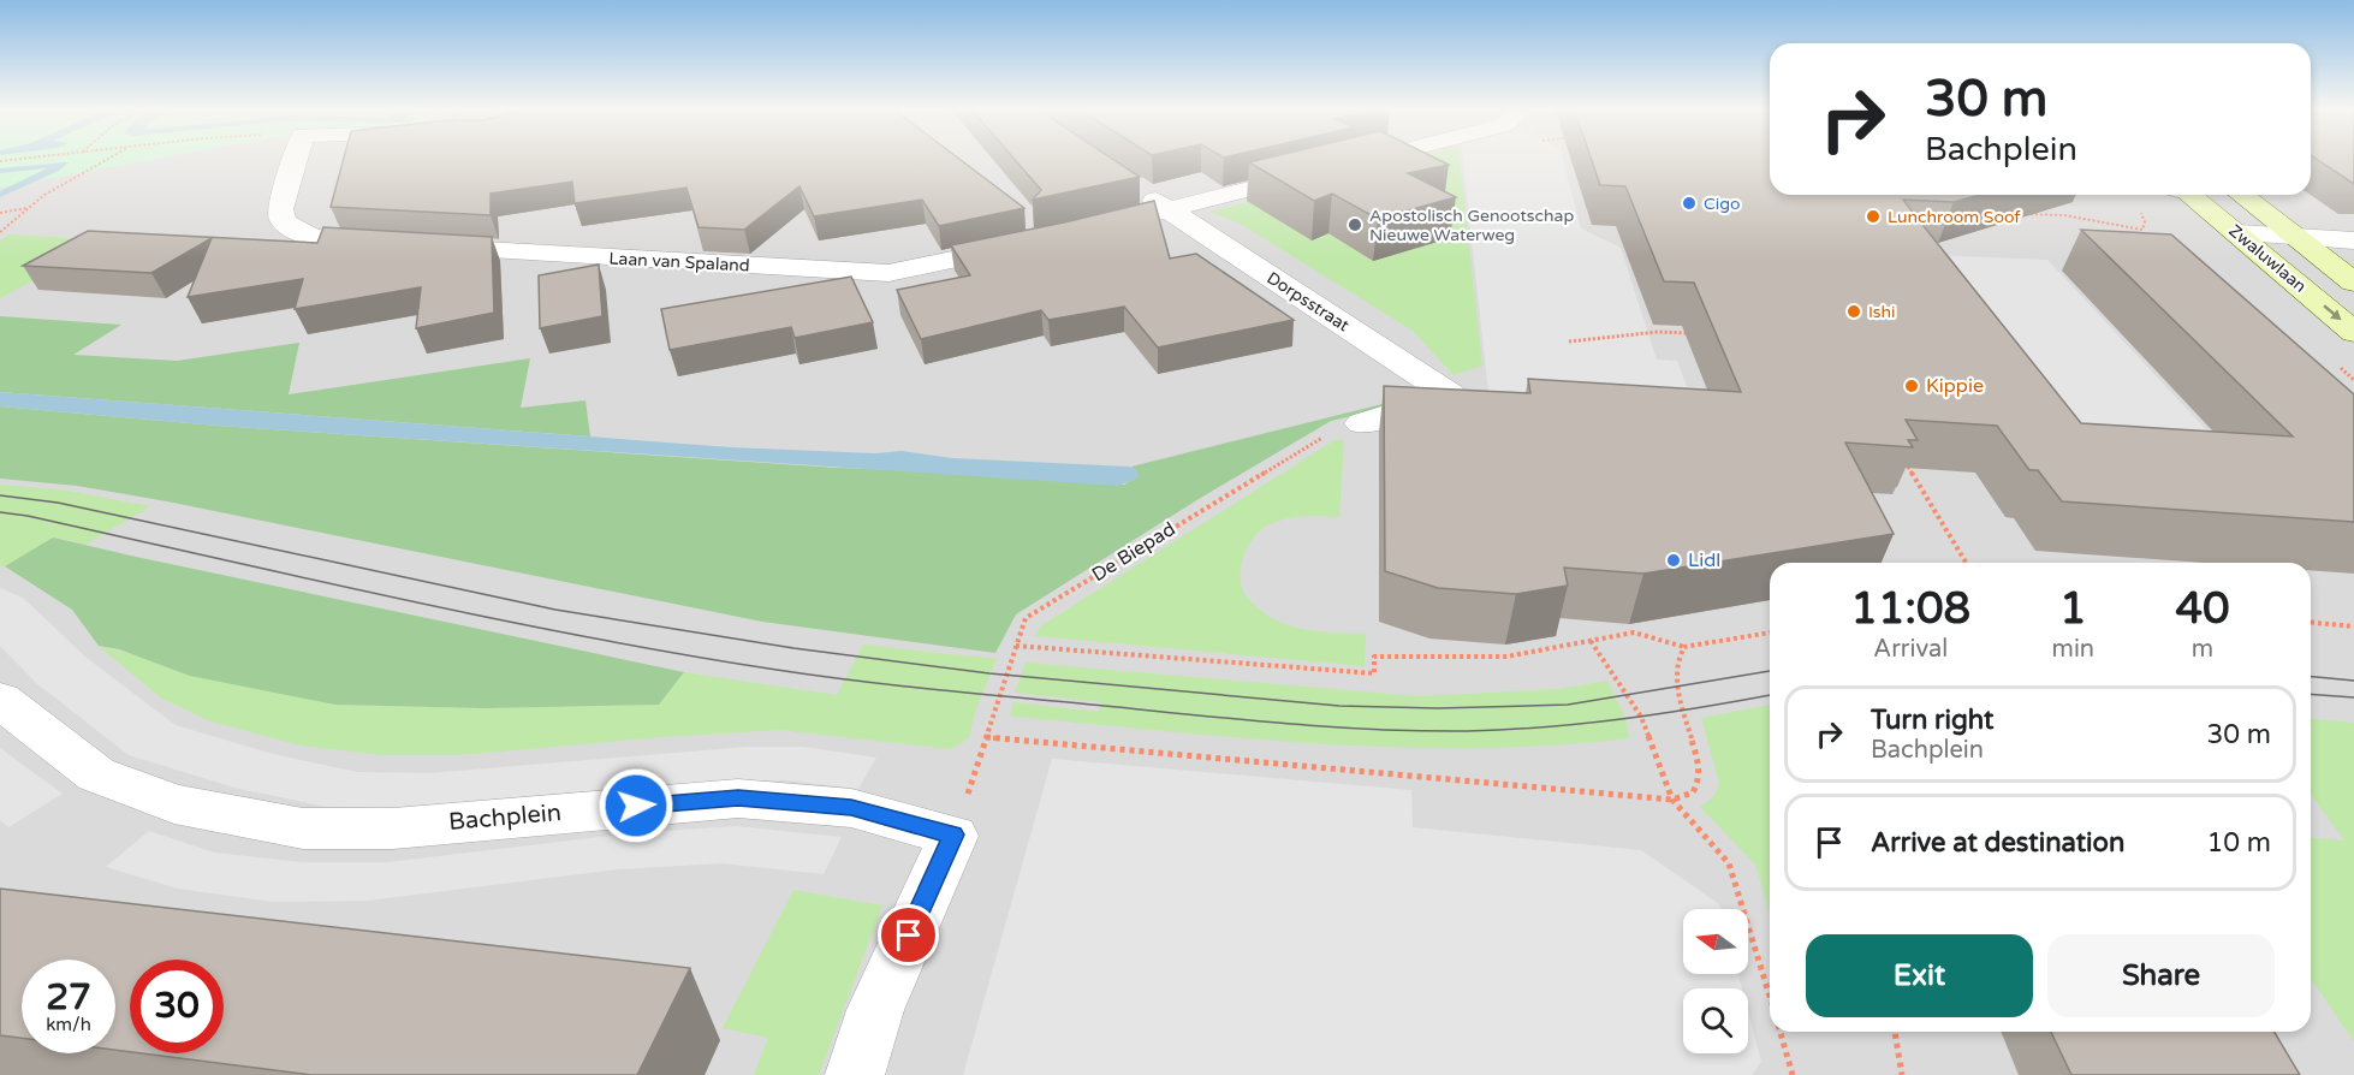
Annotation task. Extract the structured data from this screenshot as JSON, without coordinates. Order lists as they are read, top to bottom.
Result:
{
  "streets": {
    "main road": ["Zwaluwlaan"],
    "street": ["Laan van Spaland", "Dorpsstraat", "Bachplein"],
    "path": ["De Biepad"]
  },
  "crossings": [
    ["Dorpsstraat", "De Biepad"],
    ["De Biepad", "Bachplein"]
  ],
  "places": [
    "Cigo",
    "Lunchroom Soof",
    "Apostolisch Genootschap Nieuwe Waterweg",
    "Ishi",
    "Kippie",
    "Lidl"
  ],
  "north": "left",
  "page": {
    "turn": ["30 m", "Bachplein"],
    "eta": [
      "11:08",
      "Arrival",
      "1",
      "min",
      "40",
      "m"
    ],
    "list": [
      {
        "name": "Turn right",
        "note": "Bachplein",
        "value": "30 m"
      },
      {
        "name": "Arrive at destination",
        "value": "10 m"
      }
    ],
    "buttons": ["Exit", "Share"],
    "speed": "27 km/h",
    "limit": "30"
  }
}
